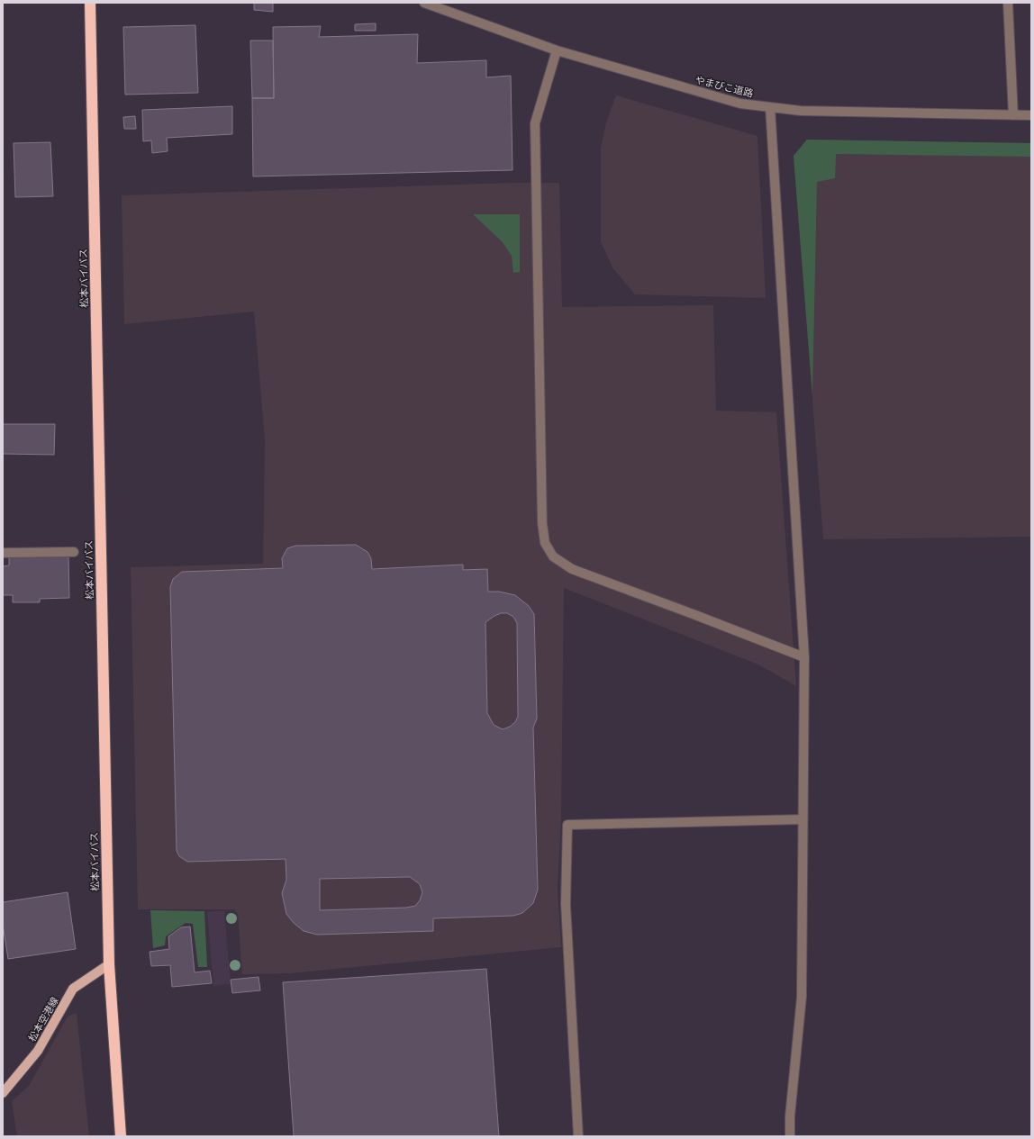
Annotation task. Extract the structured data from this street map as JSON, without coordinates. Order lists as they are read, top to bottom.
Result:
{
  "streets": {
    "highway": ["松本バイパス"],
    "main road": ["松本空港線"],
    "street": ["やまびこ道路"]
  },
  "crossings": [
    ["松本バイパス", "松本空港線"]
  ]
}
